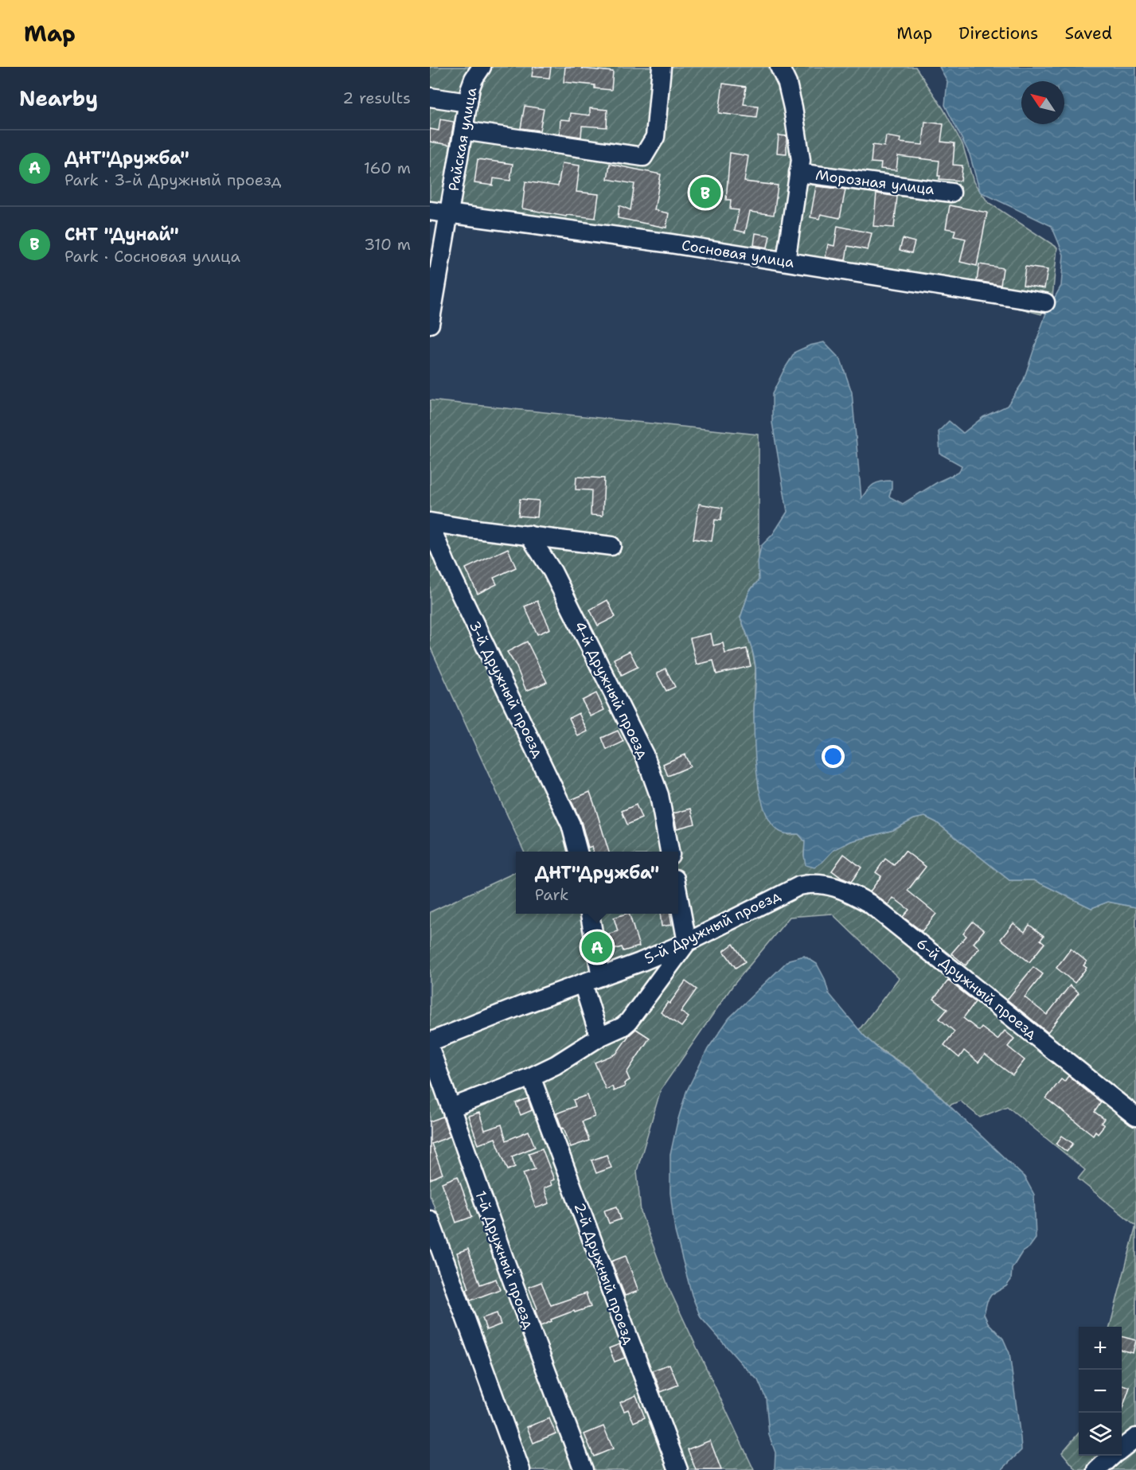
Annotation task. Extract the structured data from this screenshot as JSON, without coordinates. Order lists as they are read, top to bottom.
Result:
{
  "streets": {
    "street": [
      "Райская улица",
      "Морозная улица",
      "Сосновая улица",
      "3-й Дружный проезд",
      "4-й Дружный проезд",
      "5-й Дружный проезд",
      "6-й Дружный проезд",
      "1-й Дружный проезд",
      "2-й Дружный проезд"
    ]
  },
  "crossings": [
    ["Райская улица", "Сосновая улица"],
    ["5-й Дружный проезд", "6-й Дружный проезд"]
  ],
  "north": "top left",
  "page": {
    "header": "Map",
    "nav": ["Map", "Directions", "Saved"],
    "heading": ["Nearby", "2 results"],
    "list": [
      {
        "mark": "A",
        "name": "ДНТ\"Дружба\"",
        "note": "Park · 3-й Дружный проезд",
        "value": "160 m"
      },
      {
        "mark": "B",
        "name": "СНТ \"Дунай\"",
        "note": "Park · Сосновая улица",
        "value": "310 m"
      }
    ],
    "pins": ["B", "A"],
    "popup": ["ДНТ\"Дружба\"", "Park"],
    "map_buttons": ["+", "−"]
  }
}
